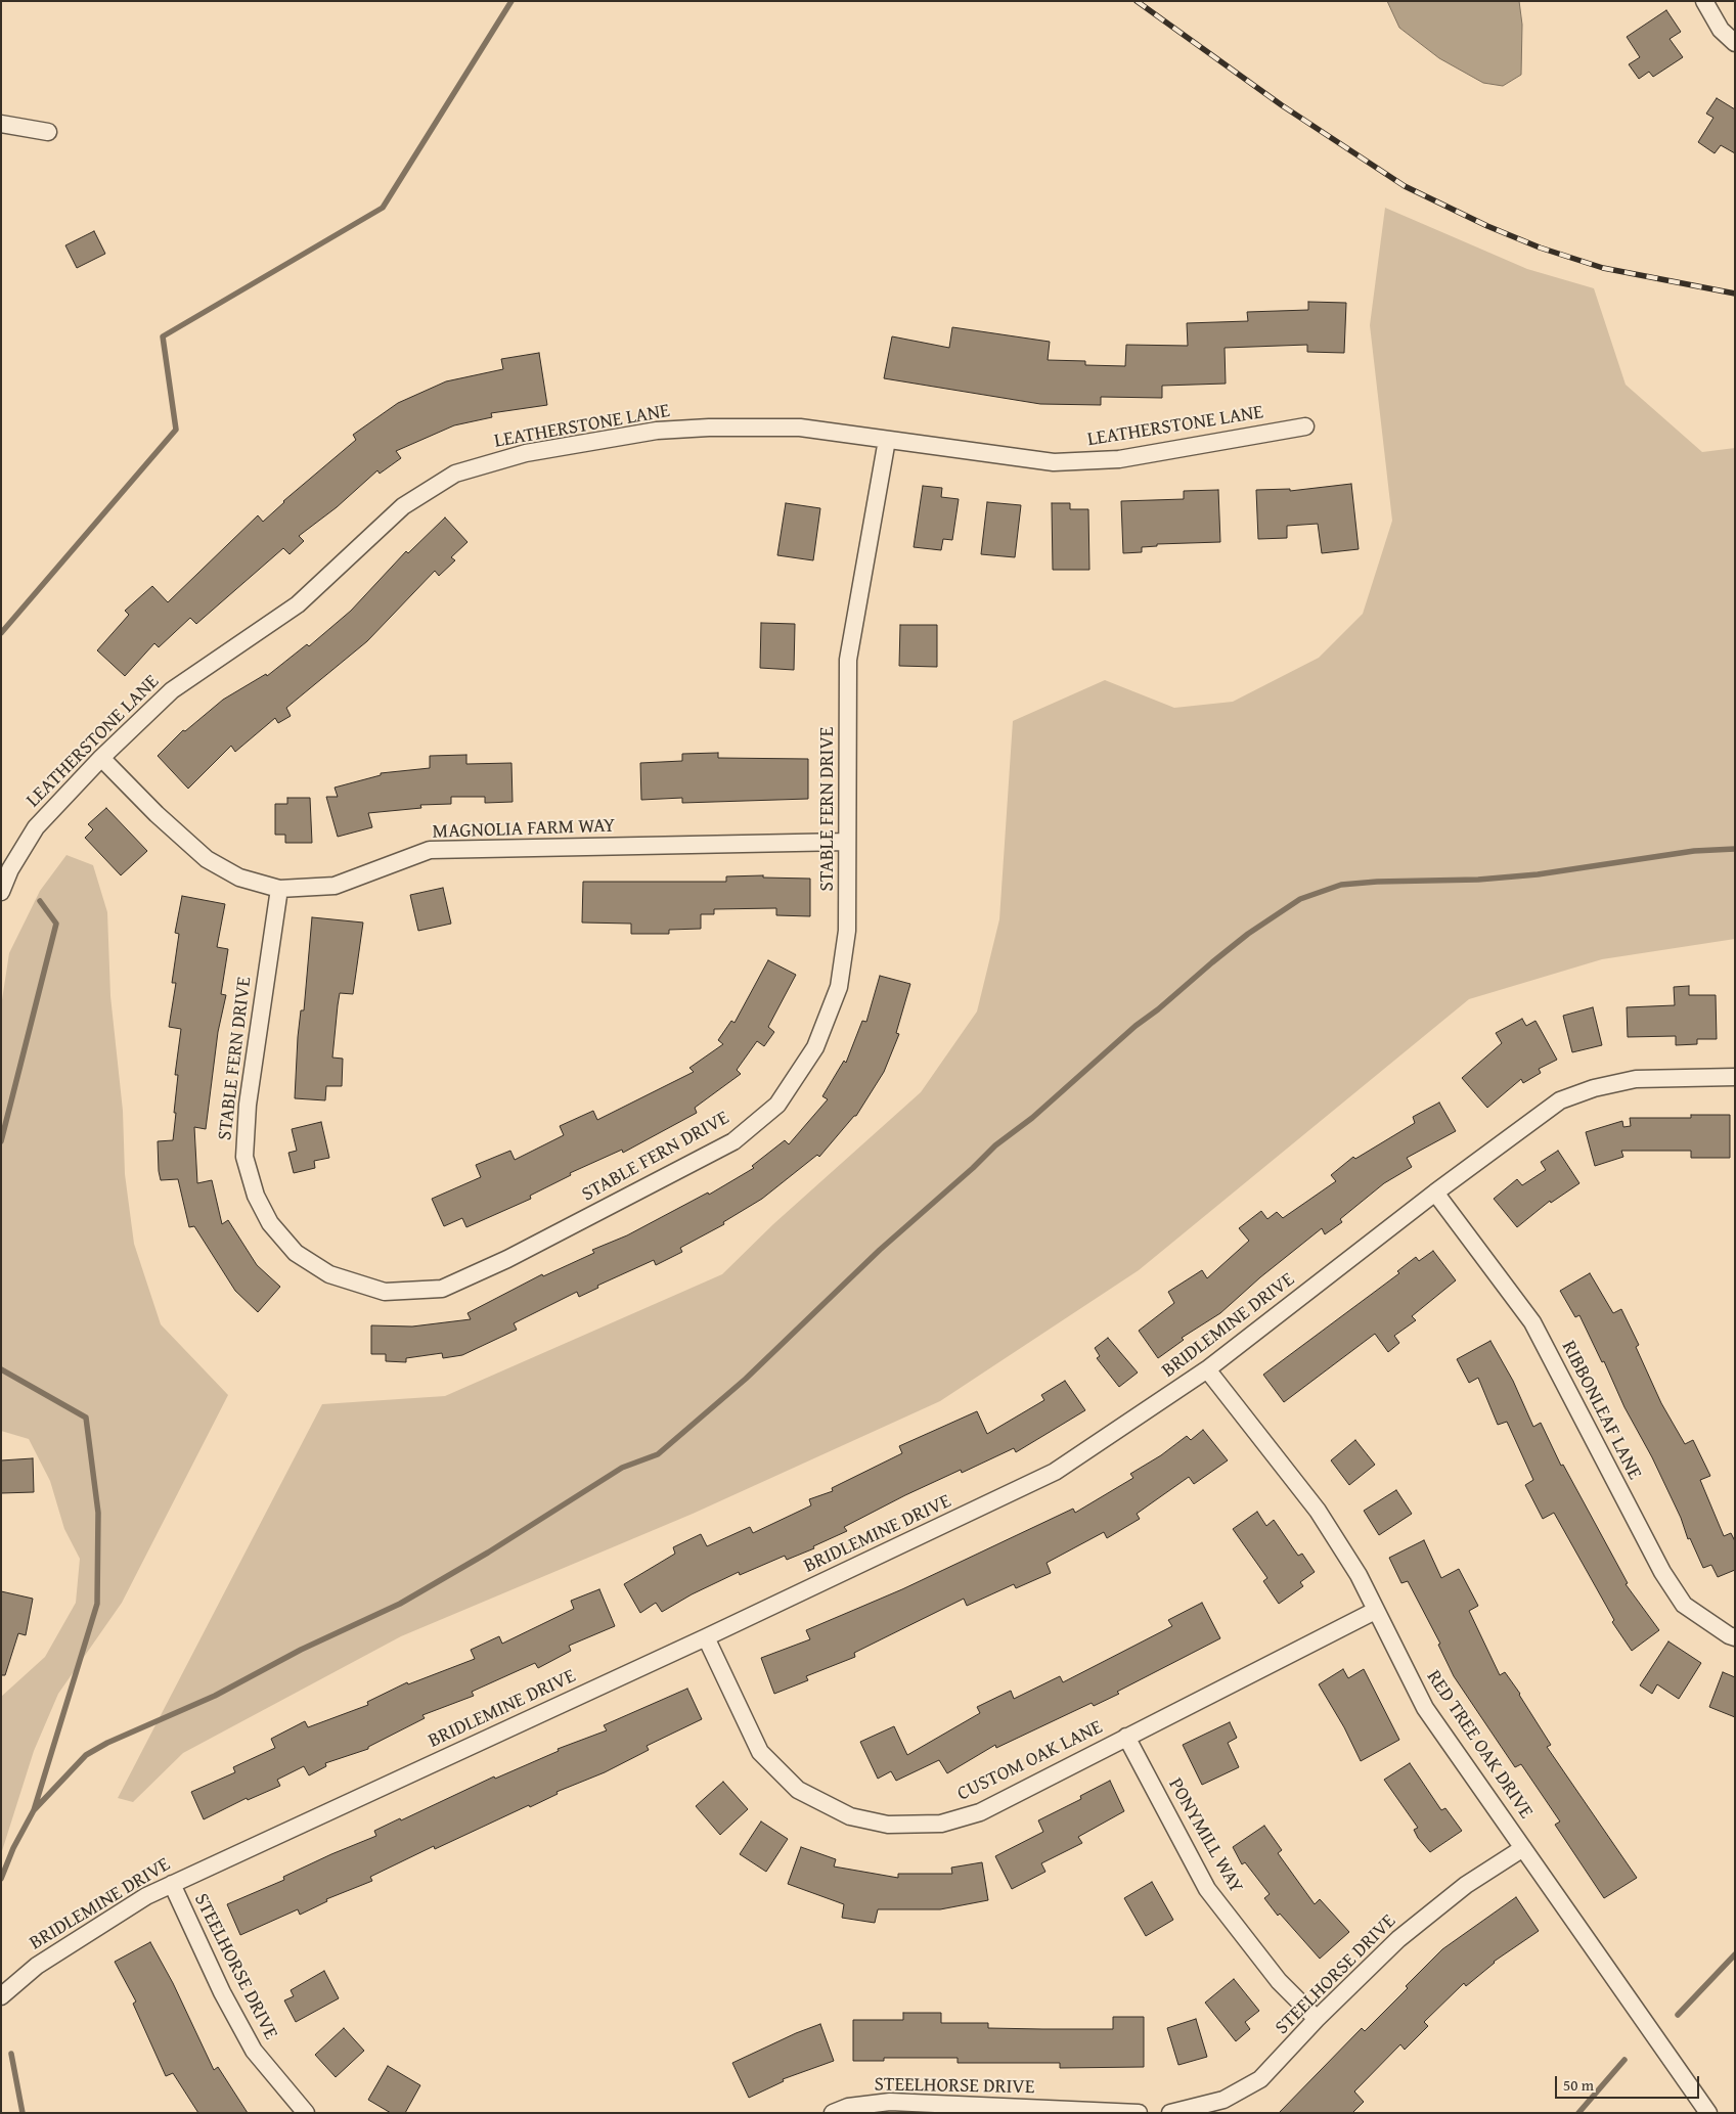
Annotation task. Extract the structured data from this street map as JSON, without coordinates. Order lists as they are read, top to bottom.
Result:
{
  "streets": {
    "street": [
      "LEATHERSTONE LANE",
      "STABLE FERN DRIVE",
      "MAGNOLIA FARM WAY",
      "BRIDLEMINE DRIVE",
      "RIBBONLEAF LANE",
      "RED TREE OAK DRIVE",
      "CUSTOM OAK LANE",
      "PONYMILL WAY",
      "STEELHORSE DRIVE"
    ]
  },
  "crossings": [
    ["LEATHERSTONE LANE", "STABLE FERN DRIVE"],
    ["LEATHERSTONE LANE", "MAGNOLIA FARM WAY"],
    ["STABLE FERN DRIVE", "MAGNOLIA FARM WAY"],
    ["BRIDLEMINE DRIVE", "RIBBONLEAF LANE"],
    ["BRIDLEMINE DRIVE", "RED TREE OAK DRIVE"],
    ["BRIDLEMINE DRIVE", "CUSTOM OAK LANE"],
    ["BRIDLEMINE DRIVE", "STEELHORSE DRIVE"],
    ["RED TREE OAK DRIVE", "CUSTOM OAK LANE"],
    ["RED TREE OAK DRIVE", "STEELHORSE DRIVE"],
    ["CUSTOM OAK LANE", "PONYMILL WAY"],
    ["PONYMILL WAY", "STEELHORSE DRIVE"]
  ],
  "scale_bar": "50 m"
}
